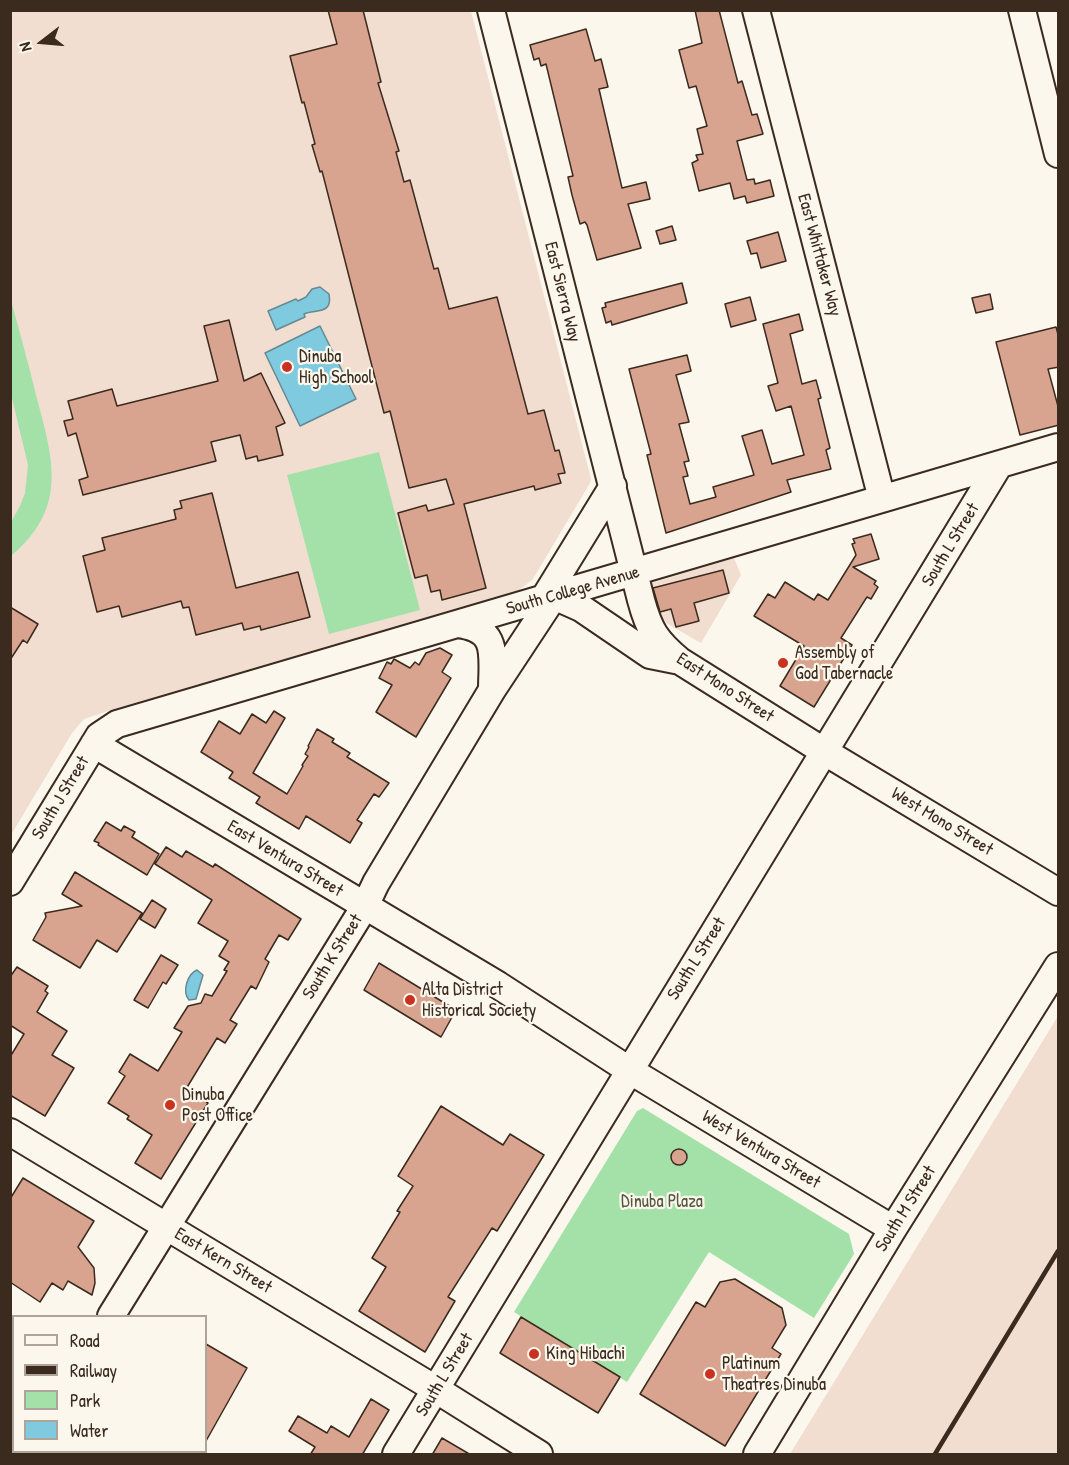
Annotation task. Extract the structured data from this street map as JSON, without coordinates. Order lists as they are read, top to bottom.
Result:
{
  "streets": {
    "street": [
      "East Whittaker Way",
      "East Sierra Way",
      "South L Street",
      "South College Avenue",
      "East Mono Street",
      "South J Street",
      "West Mono Street",
      "East Ventura Street",
      "South K Street",
      "West Ventura Street",
      "South M Street",
      "East Kern Street"
    ]
  },
  "crossings": [
    ["East Whittaker Way", "South College Avenue"],
    ["East Sierra Way", "South College Avenue"],
    ["East Sierra Way", "East Mono Street"],
    ["East Sierra Way", "South K Street"],
    ["South L Street", "South College Avenue"],
    ["South L Street", "East Mono Street"],
    ["South L Street", "West Mono Street"],
    ["South L Street", "East Ventura Street"],
    ["South L Street", "West Ventura Street"],
    ["South L Street", "East Kern Street"],
    ["South College Avenue", "East Mono Street"],
    ["South College Avenue", "South J Street"],
    ["South College Avenue", "East Ventura Street"],
    ["South College Avenue", "South K Street"],
    ["East Mono Street", "West Mono Street"],
    ["South J Street", "East Ventura Street"],
    ["East Ventura Street", "South K Street"],
    ["East Ventura Street", "West Ventura Street"],
    ["South K Street", "East Kern Street"],
    ["West Ventura Street", "South M Street"]
  ],
  "parks": ["Dinuba Plaza"],
  "places": [
    "Dinuba High School",
    "Assembly of God Tabernacle",
    "Alta District Historical Society",
    "Dinuba Post Office",
    "King Hibachi",
    "Platinum Theatres Dinuba"
  ],
  "legend": [
    "Road",
    "Railway",
    "Park",
    "Water"
  ],
  "north": "left"
}
